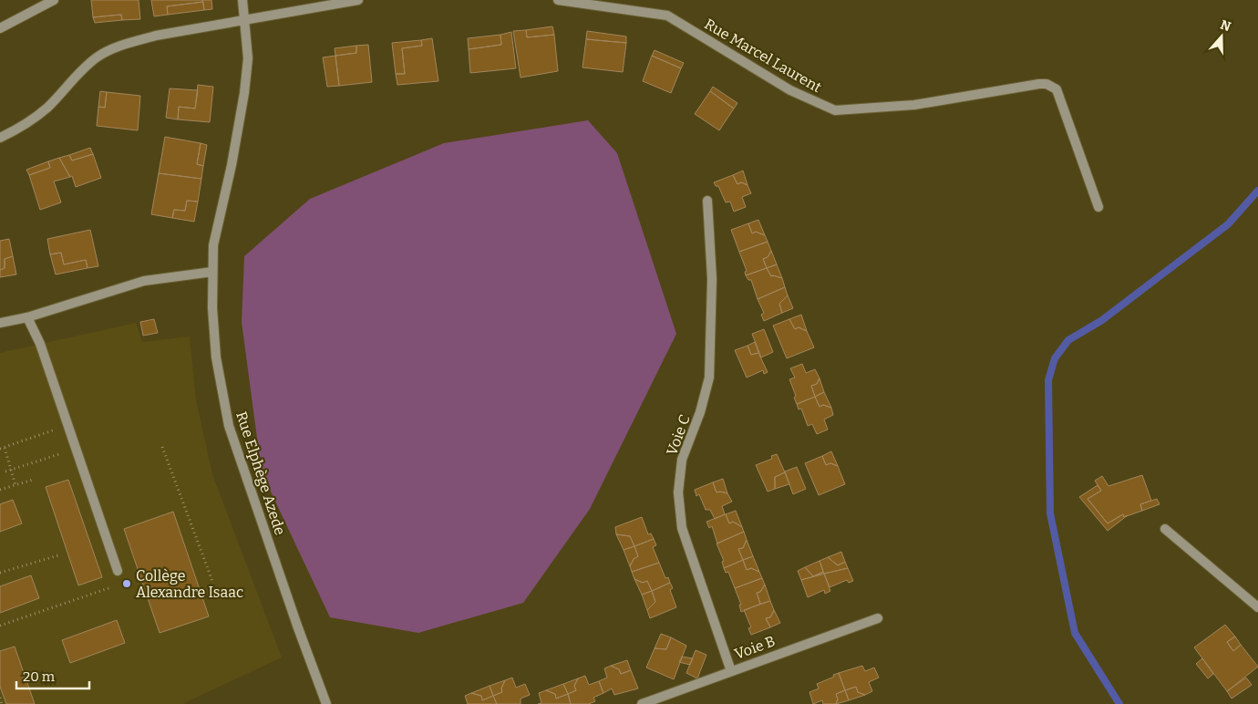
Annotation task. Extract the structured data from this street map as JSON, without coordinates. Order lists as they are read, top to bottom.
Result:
{
  "streets": {
    "street": [
      "Rue Marcel Laurent",
      "Voie C",
      "Rue Elphège Azede",
      "Voie B"
    ]
  },
  "crossings": [
    ["Voie C", "Voie B"]
  ],
  "places": ["Collège Alexandre Isaac"],
  "scale_bar": "20 m",
  "north": "top"
}
